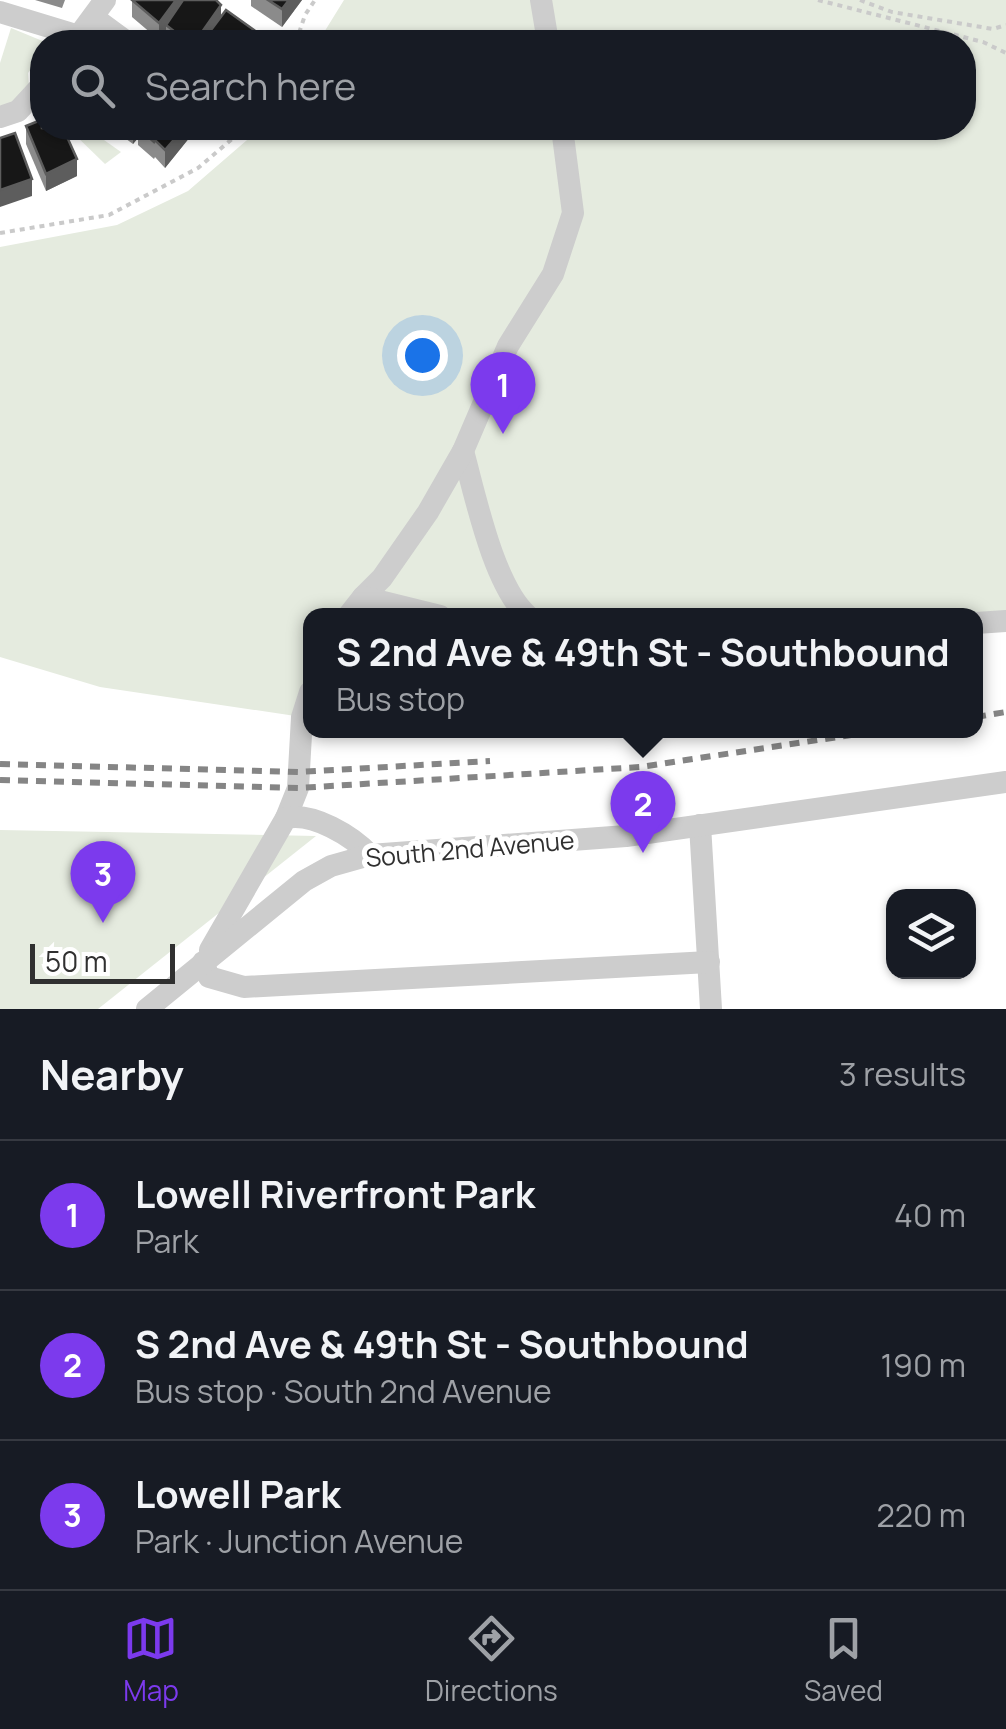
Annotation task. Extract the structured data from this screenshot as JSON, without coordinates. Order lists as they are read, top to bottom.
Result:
{
  "streets": {
    "street": ["South 2nd Avenue"]
  },
  "scale_bar": "50 m",
  "page": {
    "search": "Search here",
    "pins": ["1", "2", "3"],
    "popup": ["S 2nd Ave & 49th St - Southbound", "Bus stop"],
    "scale": "50 m",
    "heading": ["Nearby", "3 results"],
    "list": [
      {
        "mark": "1",
        "name": "Lowell Riverfront Park",
        "note": "Park",
        "value": "40 m"
      },
      {
        "mark": "2",
        "name": "S 2nd Ave & 49th St - Southbound",
        "note": "Bus stop · South 2nd Avenue",
        "value": "190 m"
      },
      {
        "mark": "3",
        "name": "Lowell Park",
        "note": "Park · Junction Avenue",
        "value": "220 m"
      }
    ],
    "nav": ["Map", "Directions", "Saved"]
  }
}
